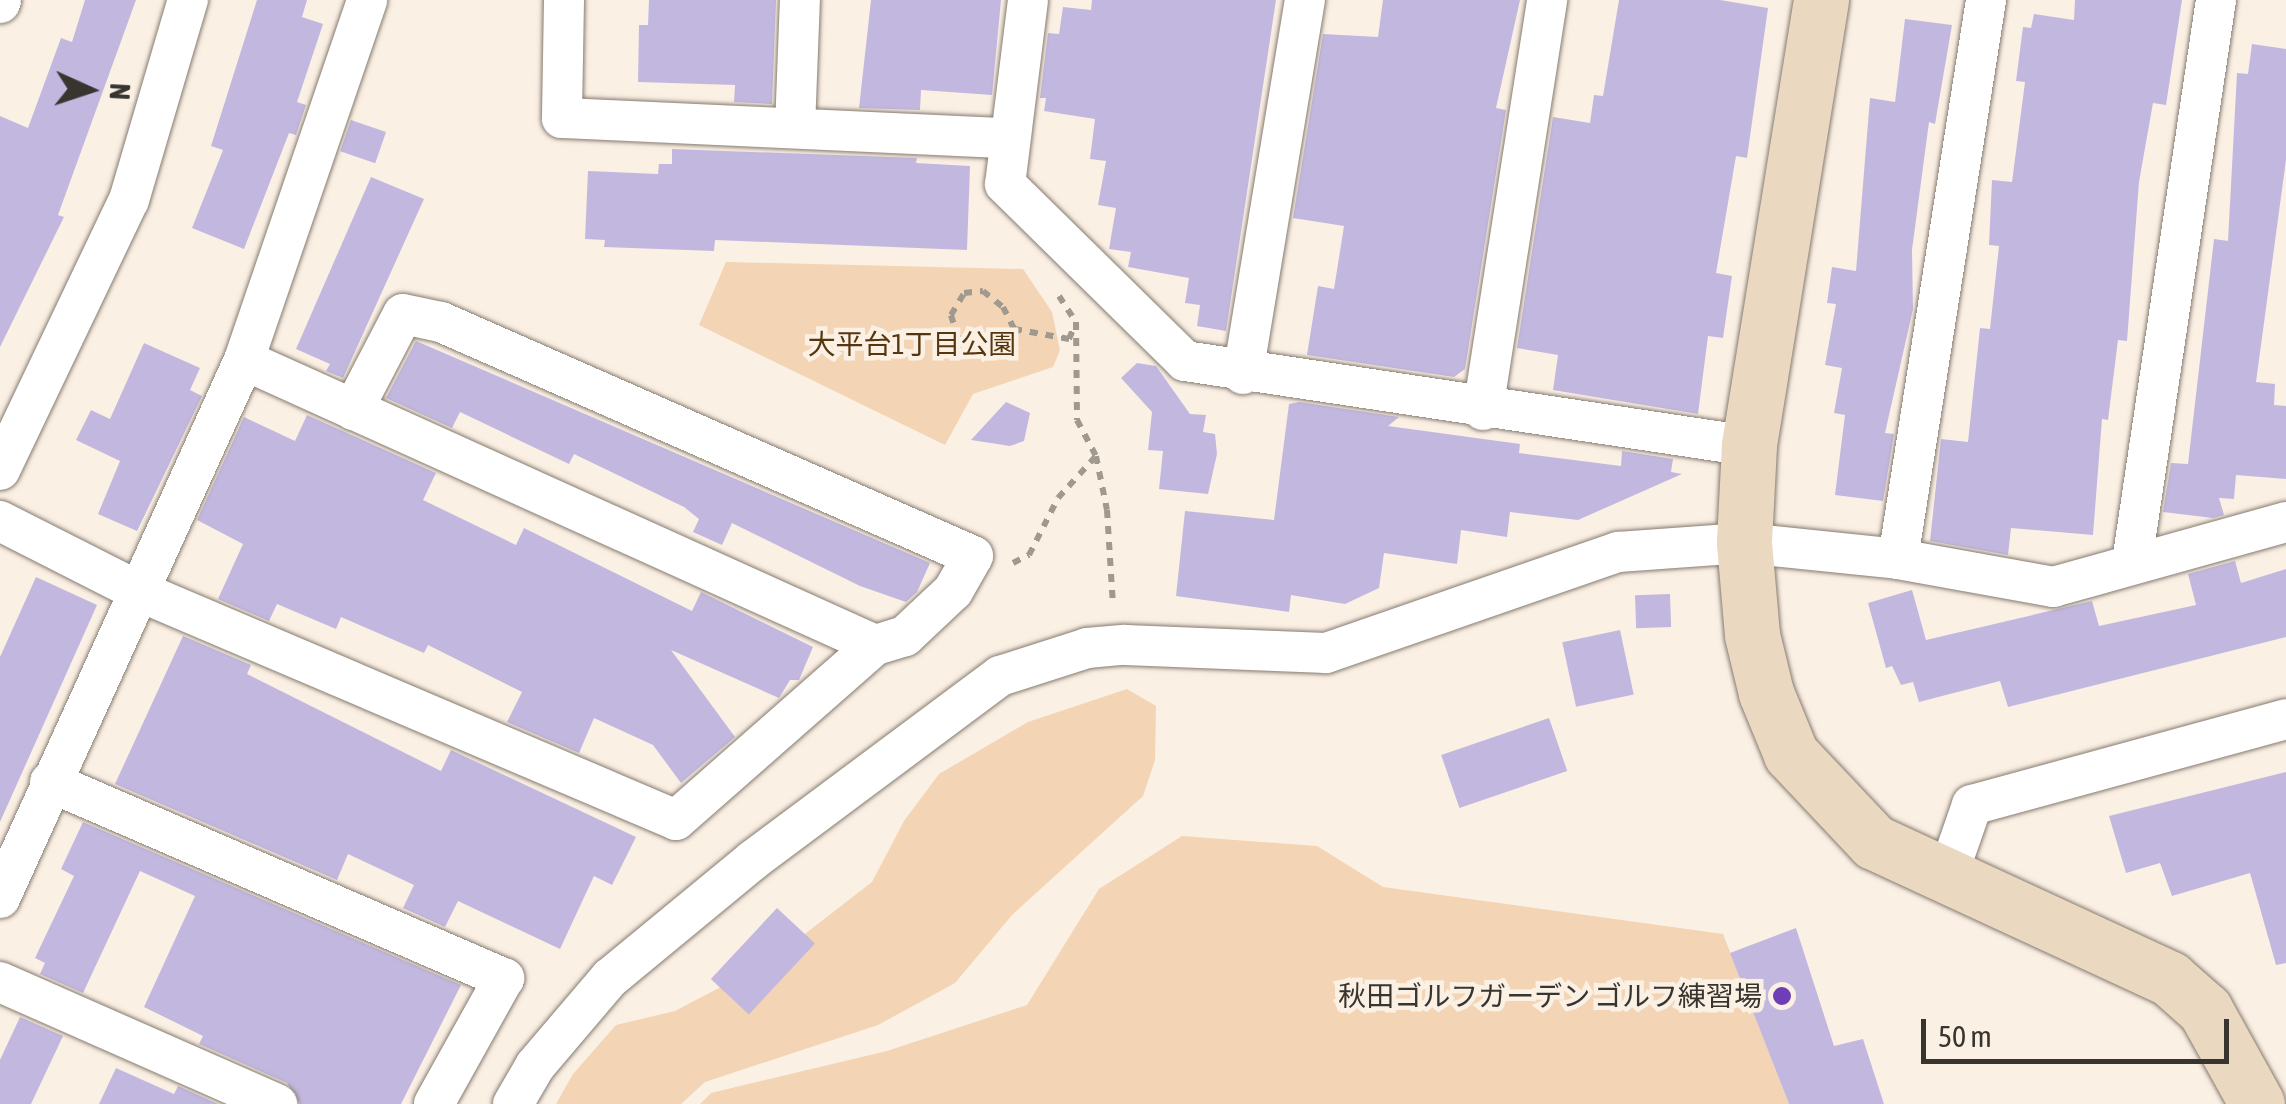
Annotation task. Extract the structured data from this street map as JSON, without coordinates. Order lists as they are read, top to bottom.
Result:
{
  "parks": ["大平台1丁目公園"],
  "places": ["秋田ゴルフガーデン ゴルフ練習場"],
  "scale_bar": "50 m",
  "north": "right"
}
